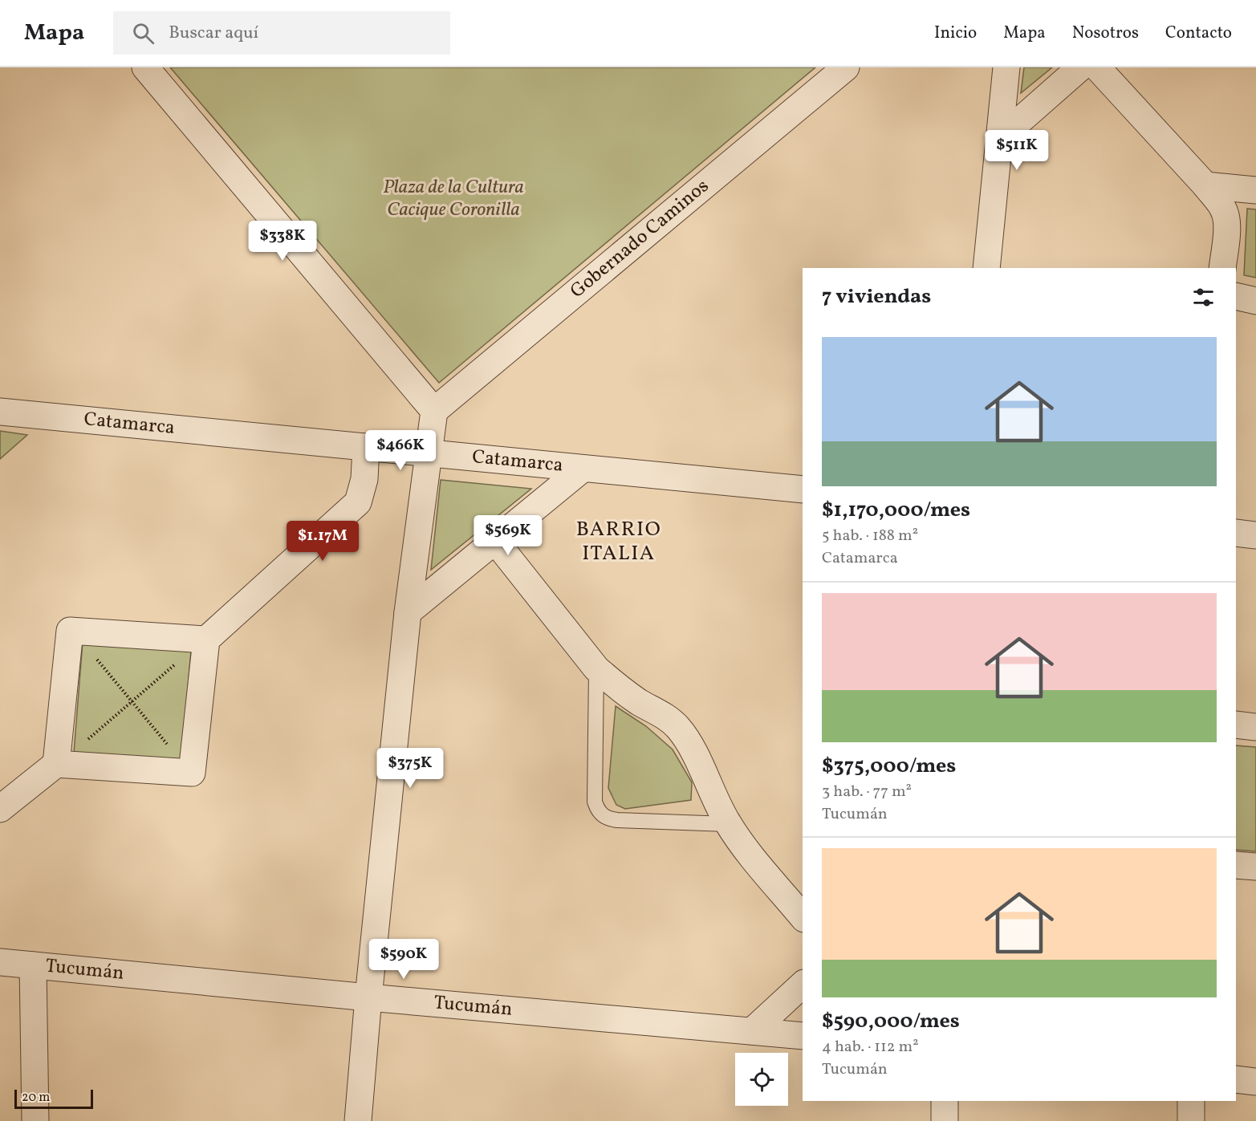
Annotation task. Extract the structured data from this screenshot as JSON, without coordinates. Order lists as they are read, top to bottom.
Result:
{
  "streets": {
    "street": ["Gobernado Caminos", "Catamarca", "Tucumán"]
  },
  "districts": ["BARRIO ITALIA"],
  "parks": ["Plaza de la Cultura Cacique Coronilla"],
  "scale_bar": "20 m",
  "page": {
    "header": "Mapa",
    "search": "Buscar aquí",
    "nav": [
      "Inicio",
      "Mapa",
      "Nosotros",
      "Contacto"
    ],
    "price": [
      "$511K",
      "$338K",
      "$466K",
      "$569K",
      "$1.17M",
      "$375K",
      "$590K"
    ],
    "heading": "7 viviendas",
    "list": [
      {
        "name": "$1,170,000/mes",
        "note": "5 hab. · 188 m² · Catamarca"
      },
      {
        "name": "$375,000/mes",
        "note": "3 hab. · 77 m² · Tucumán"
      },
      {
        "name": "$590,000/mes",
        "note": "4 hab. · 112 m² · Tucumán"
      }
    ],
    "scale": "20 m"
  }
}
